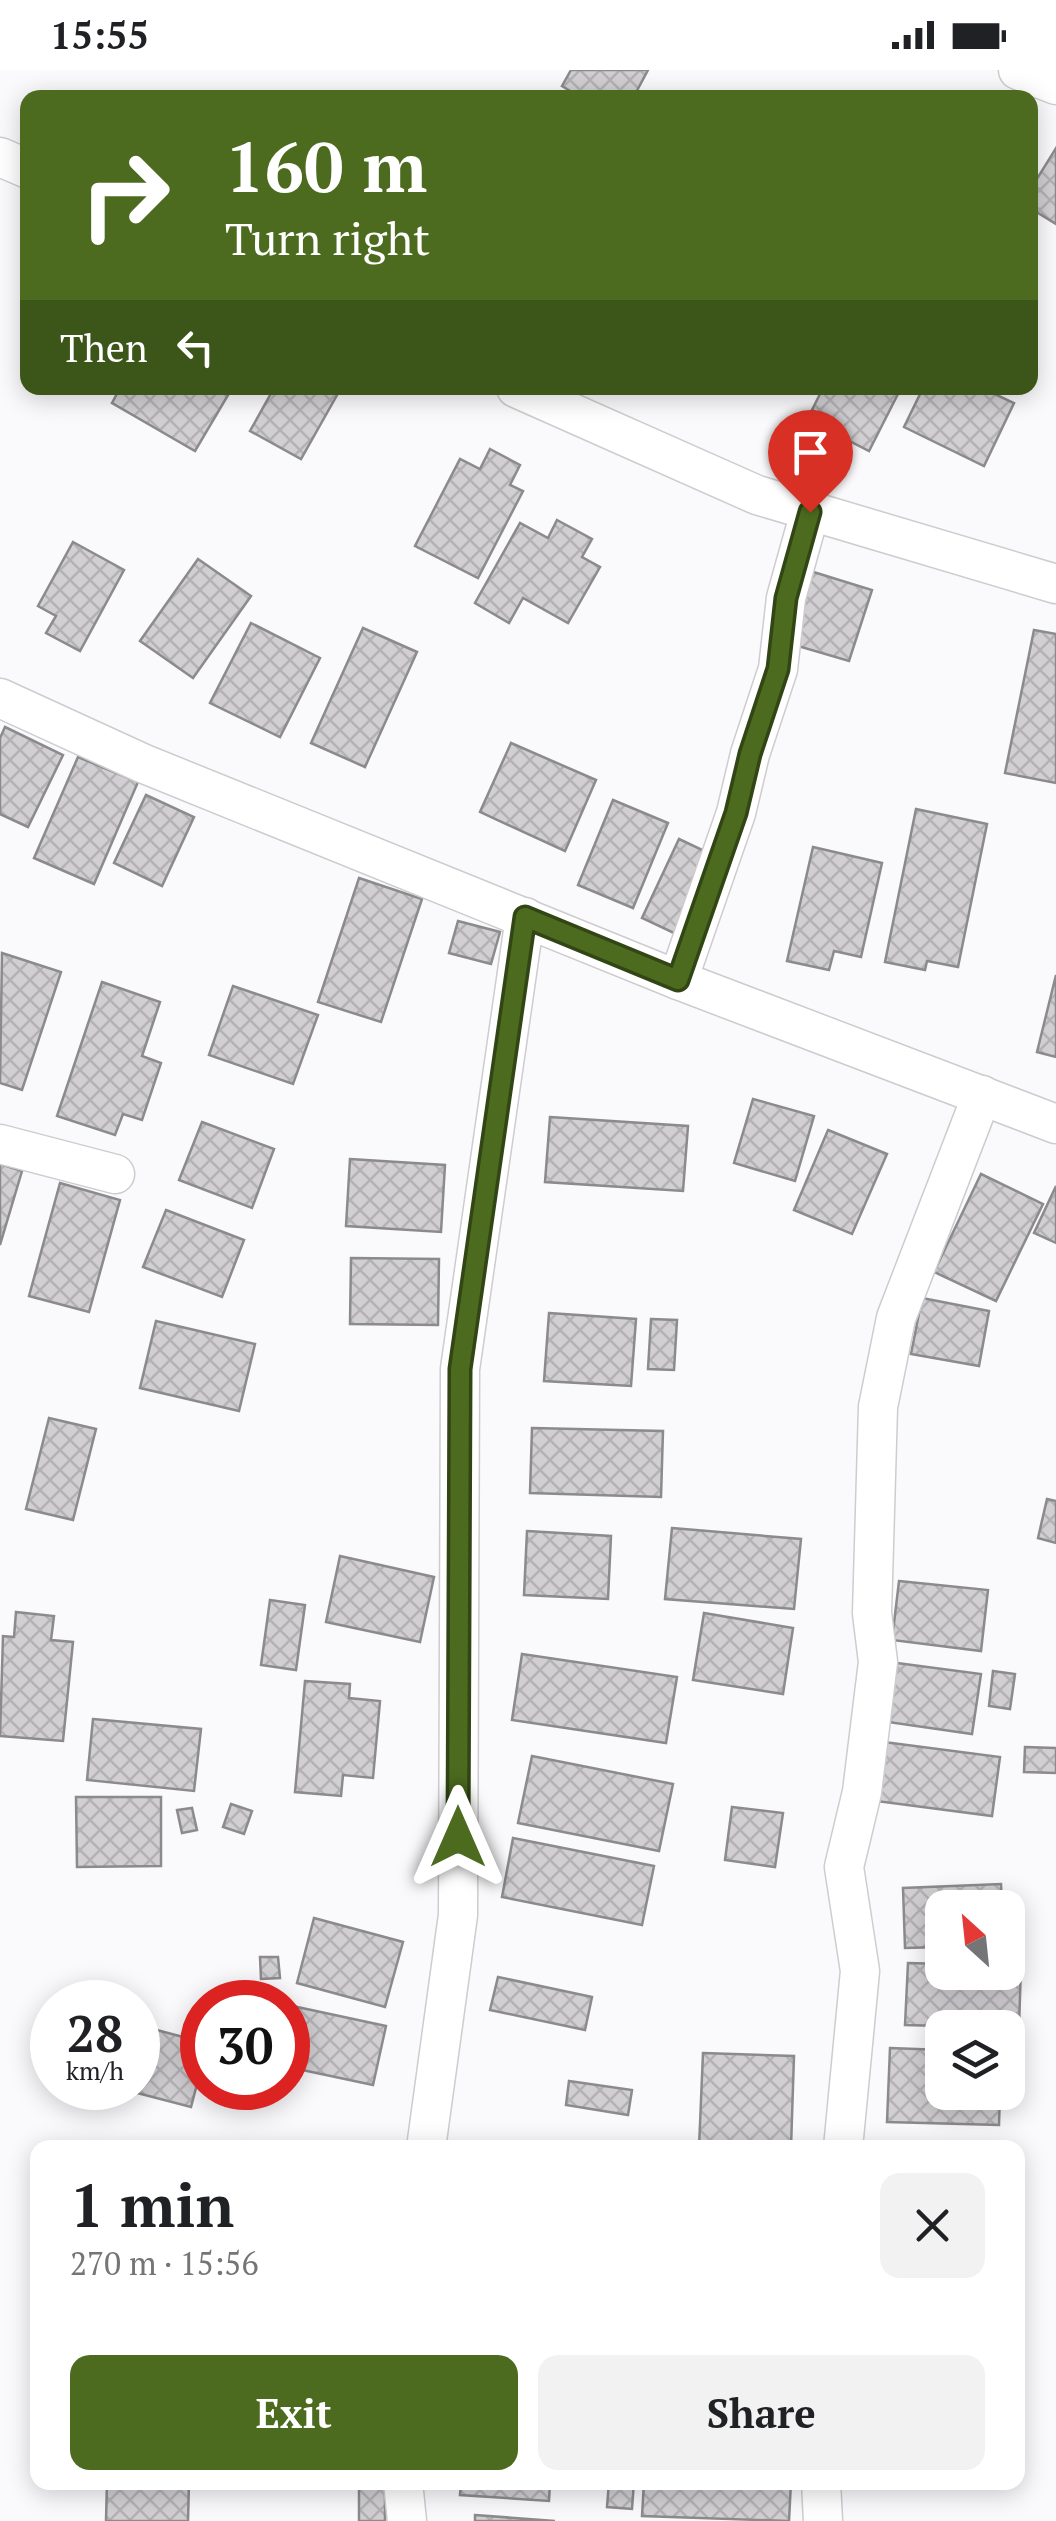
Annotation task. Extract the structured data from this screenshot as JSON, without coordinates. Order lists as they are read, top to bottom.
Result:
{
  "north": "top left",
  "page": {
    "status": "15:55",
    "turn": ["160 m", "Turn right"],
    "then": "Then",
    "speed": "28 km/h",
    "limit": "30",
    "heading": ["1 min", "270 m · 15:56"],
    "buttons": ["Exit", "Share"]
  }
}
